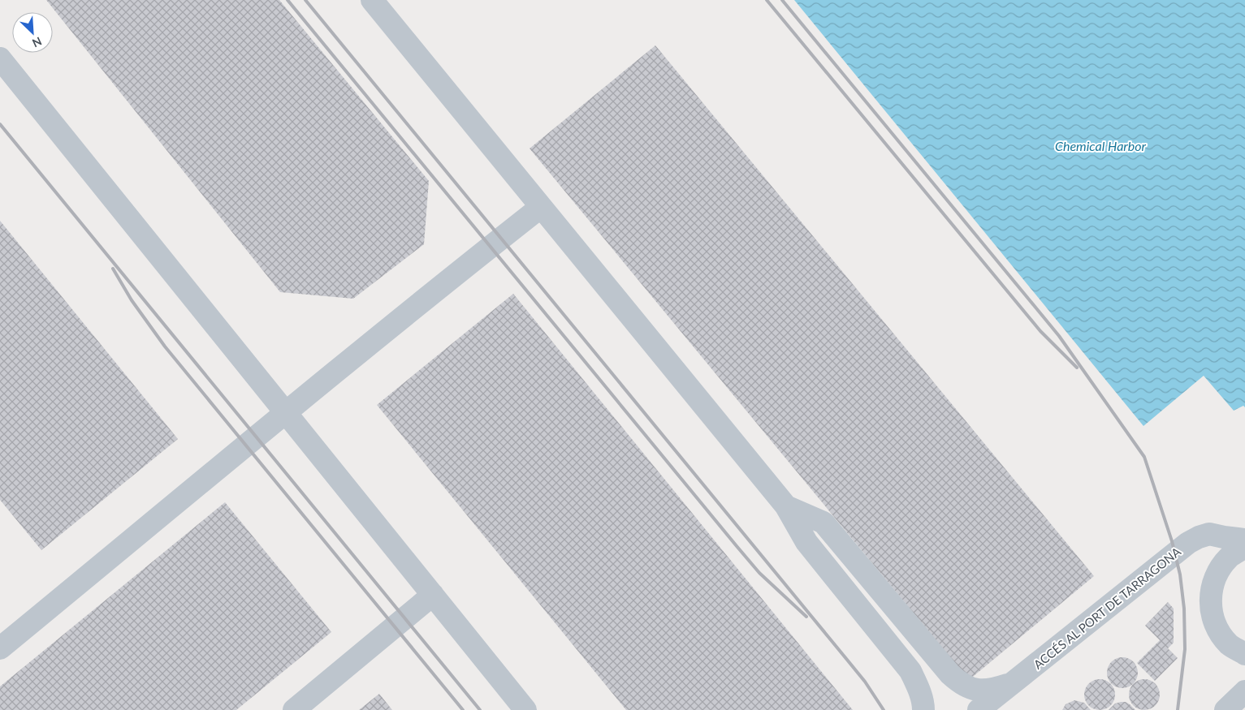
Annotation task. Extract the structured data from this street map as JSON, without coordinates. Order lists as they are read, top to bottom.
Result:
{
  "streets": {
    "street": ["ACCÉS AL PORT DE TARRAGONA"]
  },
  "water": ["Chemical Harbor"],
  "north": "bottom right"
}
